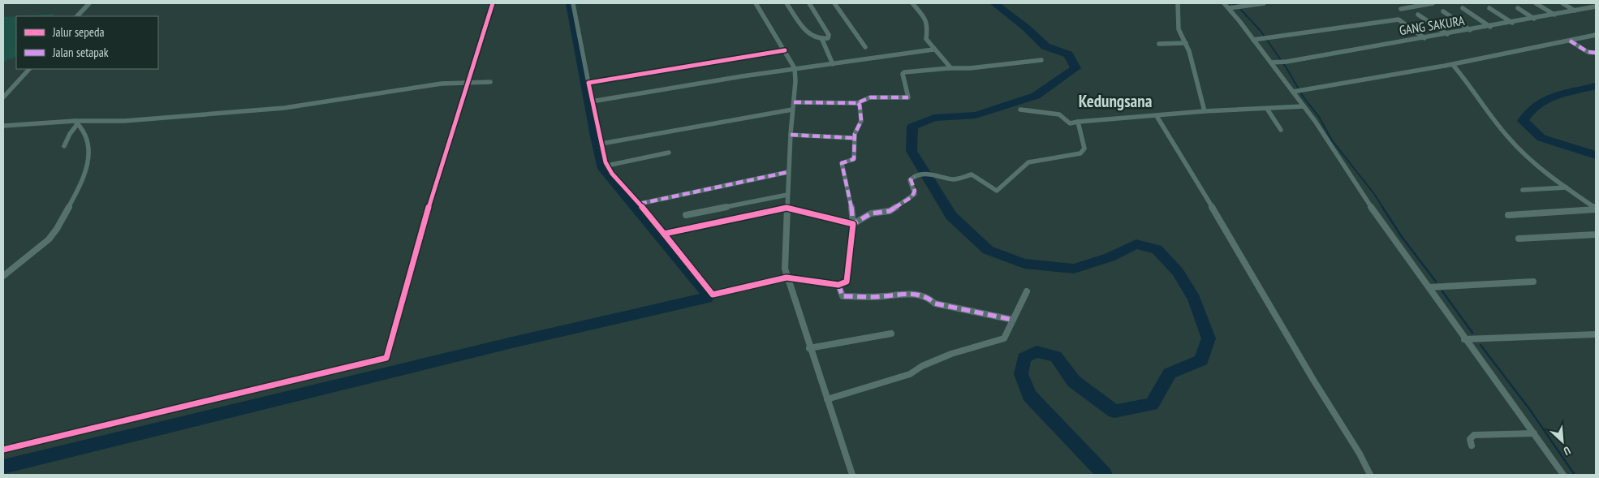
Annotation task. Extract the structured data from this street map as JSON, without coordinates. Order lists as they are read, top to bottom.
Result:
{
  "streets": {
    "street": ["GANG SAKURA"]
  },
  "districts": ["Kedungsana"],
  "legend": ["Jalur sepeda", "Jalan setapak"],
  "north": "bottom right"
}
